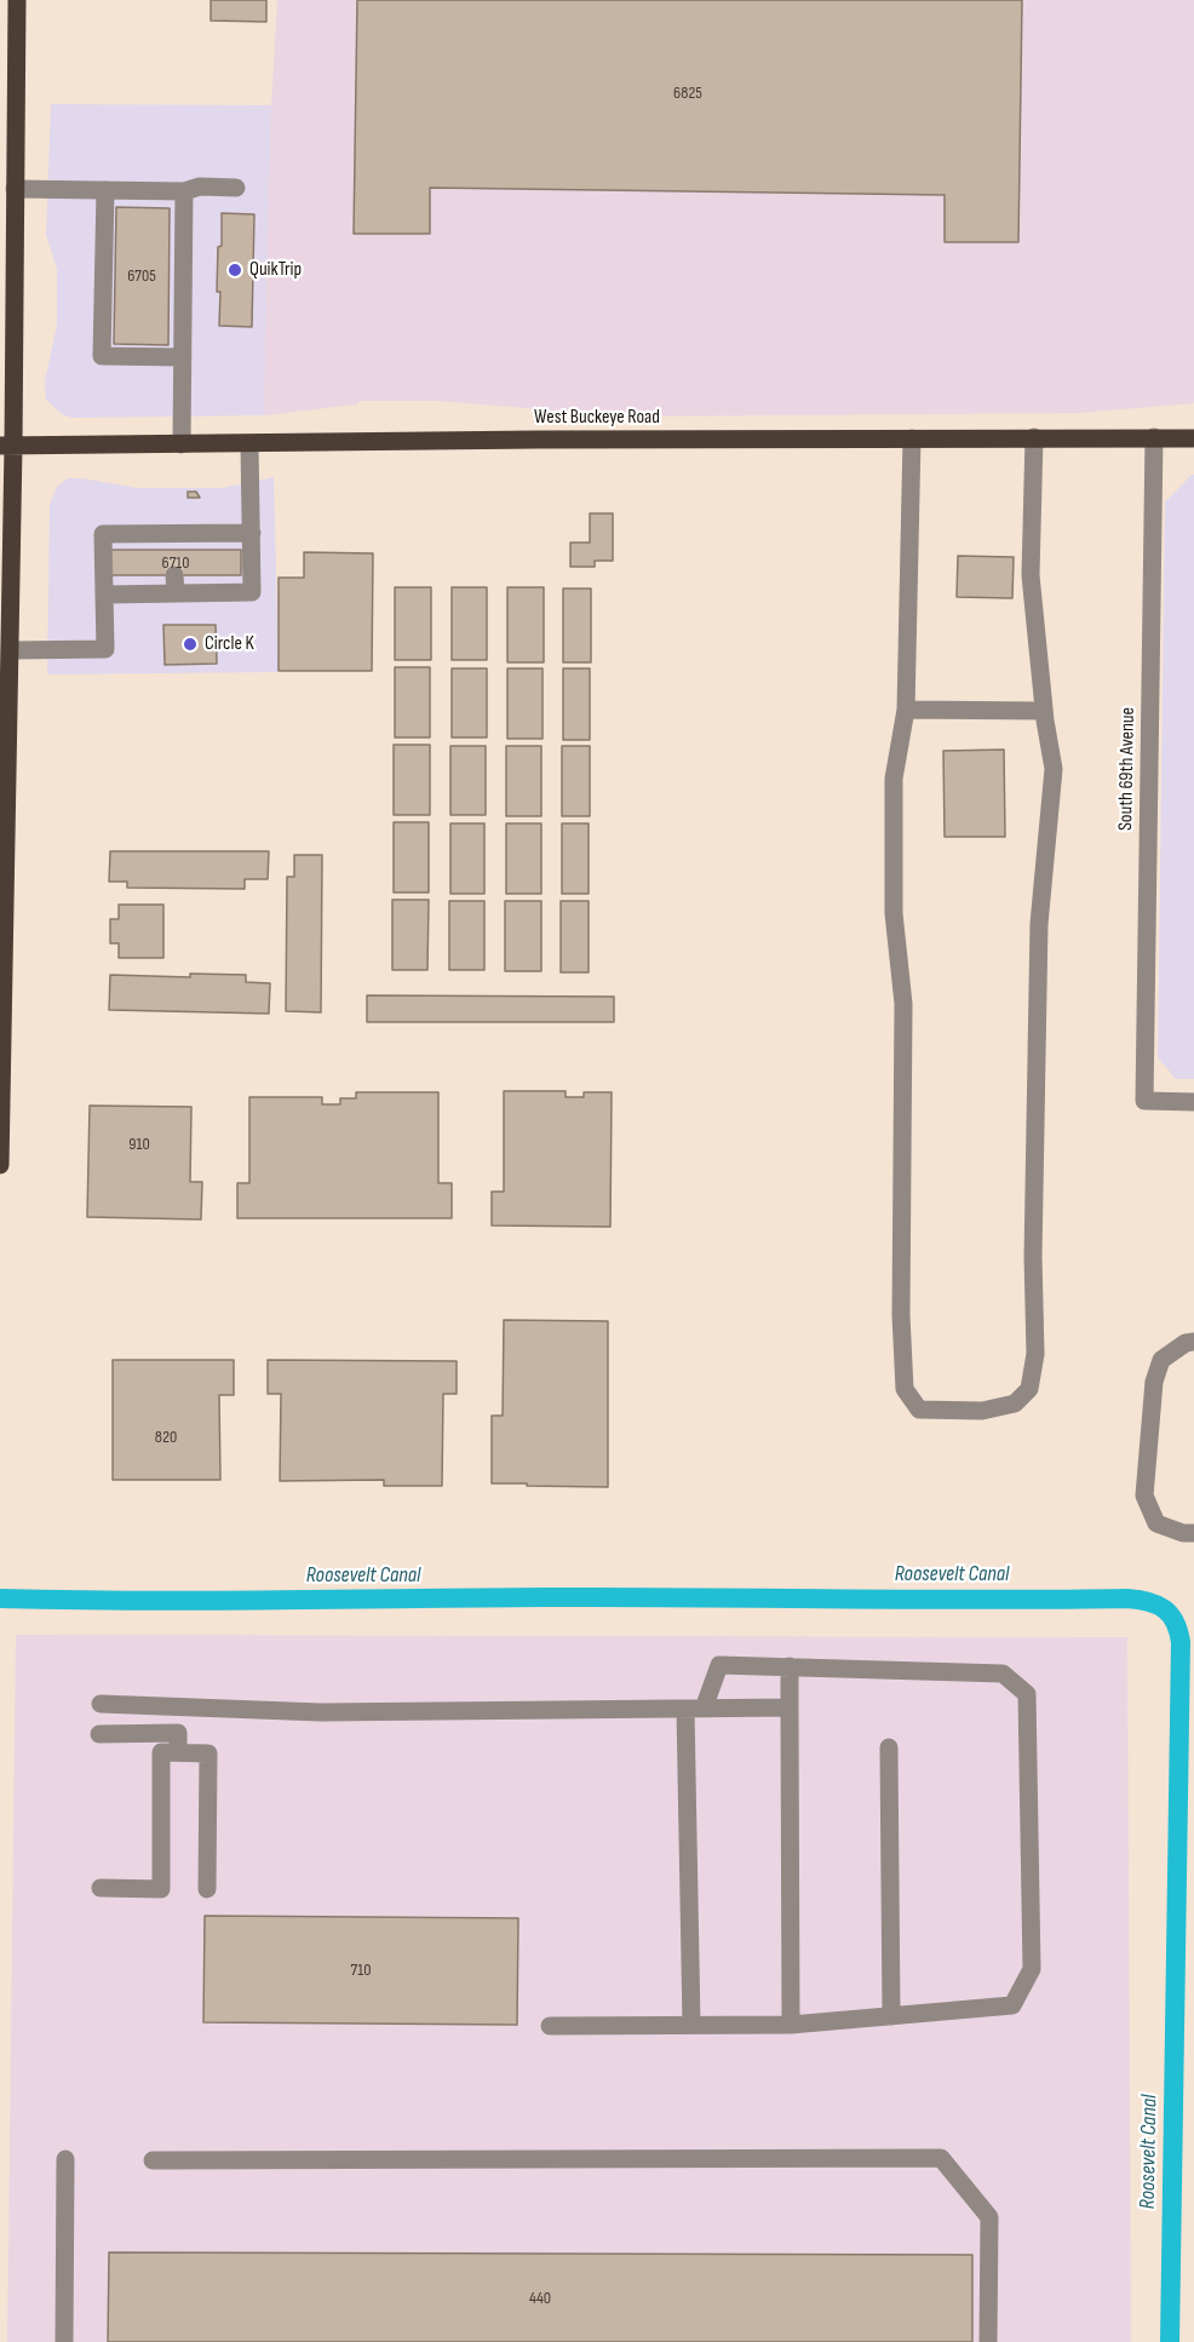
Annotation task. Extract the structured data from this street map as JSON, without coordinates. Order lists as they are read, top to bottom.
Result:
{
  "streets": {
    "main road": ["West Buckeye Road"],
    "street": ["South 69th Avenue"]
  },
  "crossings": [
    ["West Buckeye Road", "South 69th Avenue"]
  ],
  "water": ["Roosevelt Canal"],
  "places": ["QuikTrip", "Circle K"],
  "house_numbers": [
    "6825",
    "6705",
    "6710",
    "910",
    "820",
    "710",
    "440"
  ]
}
